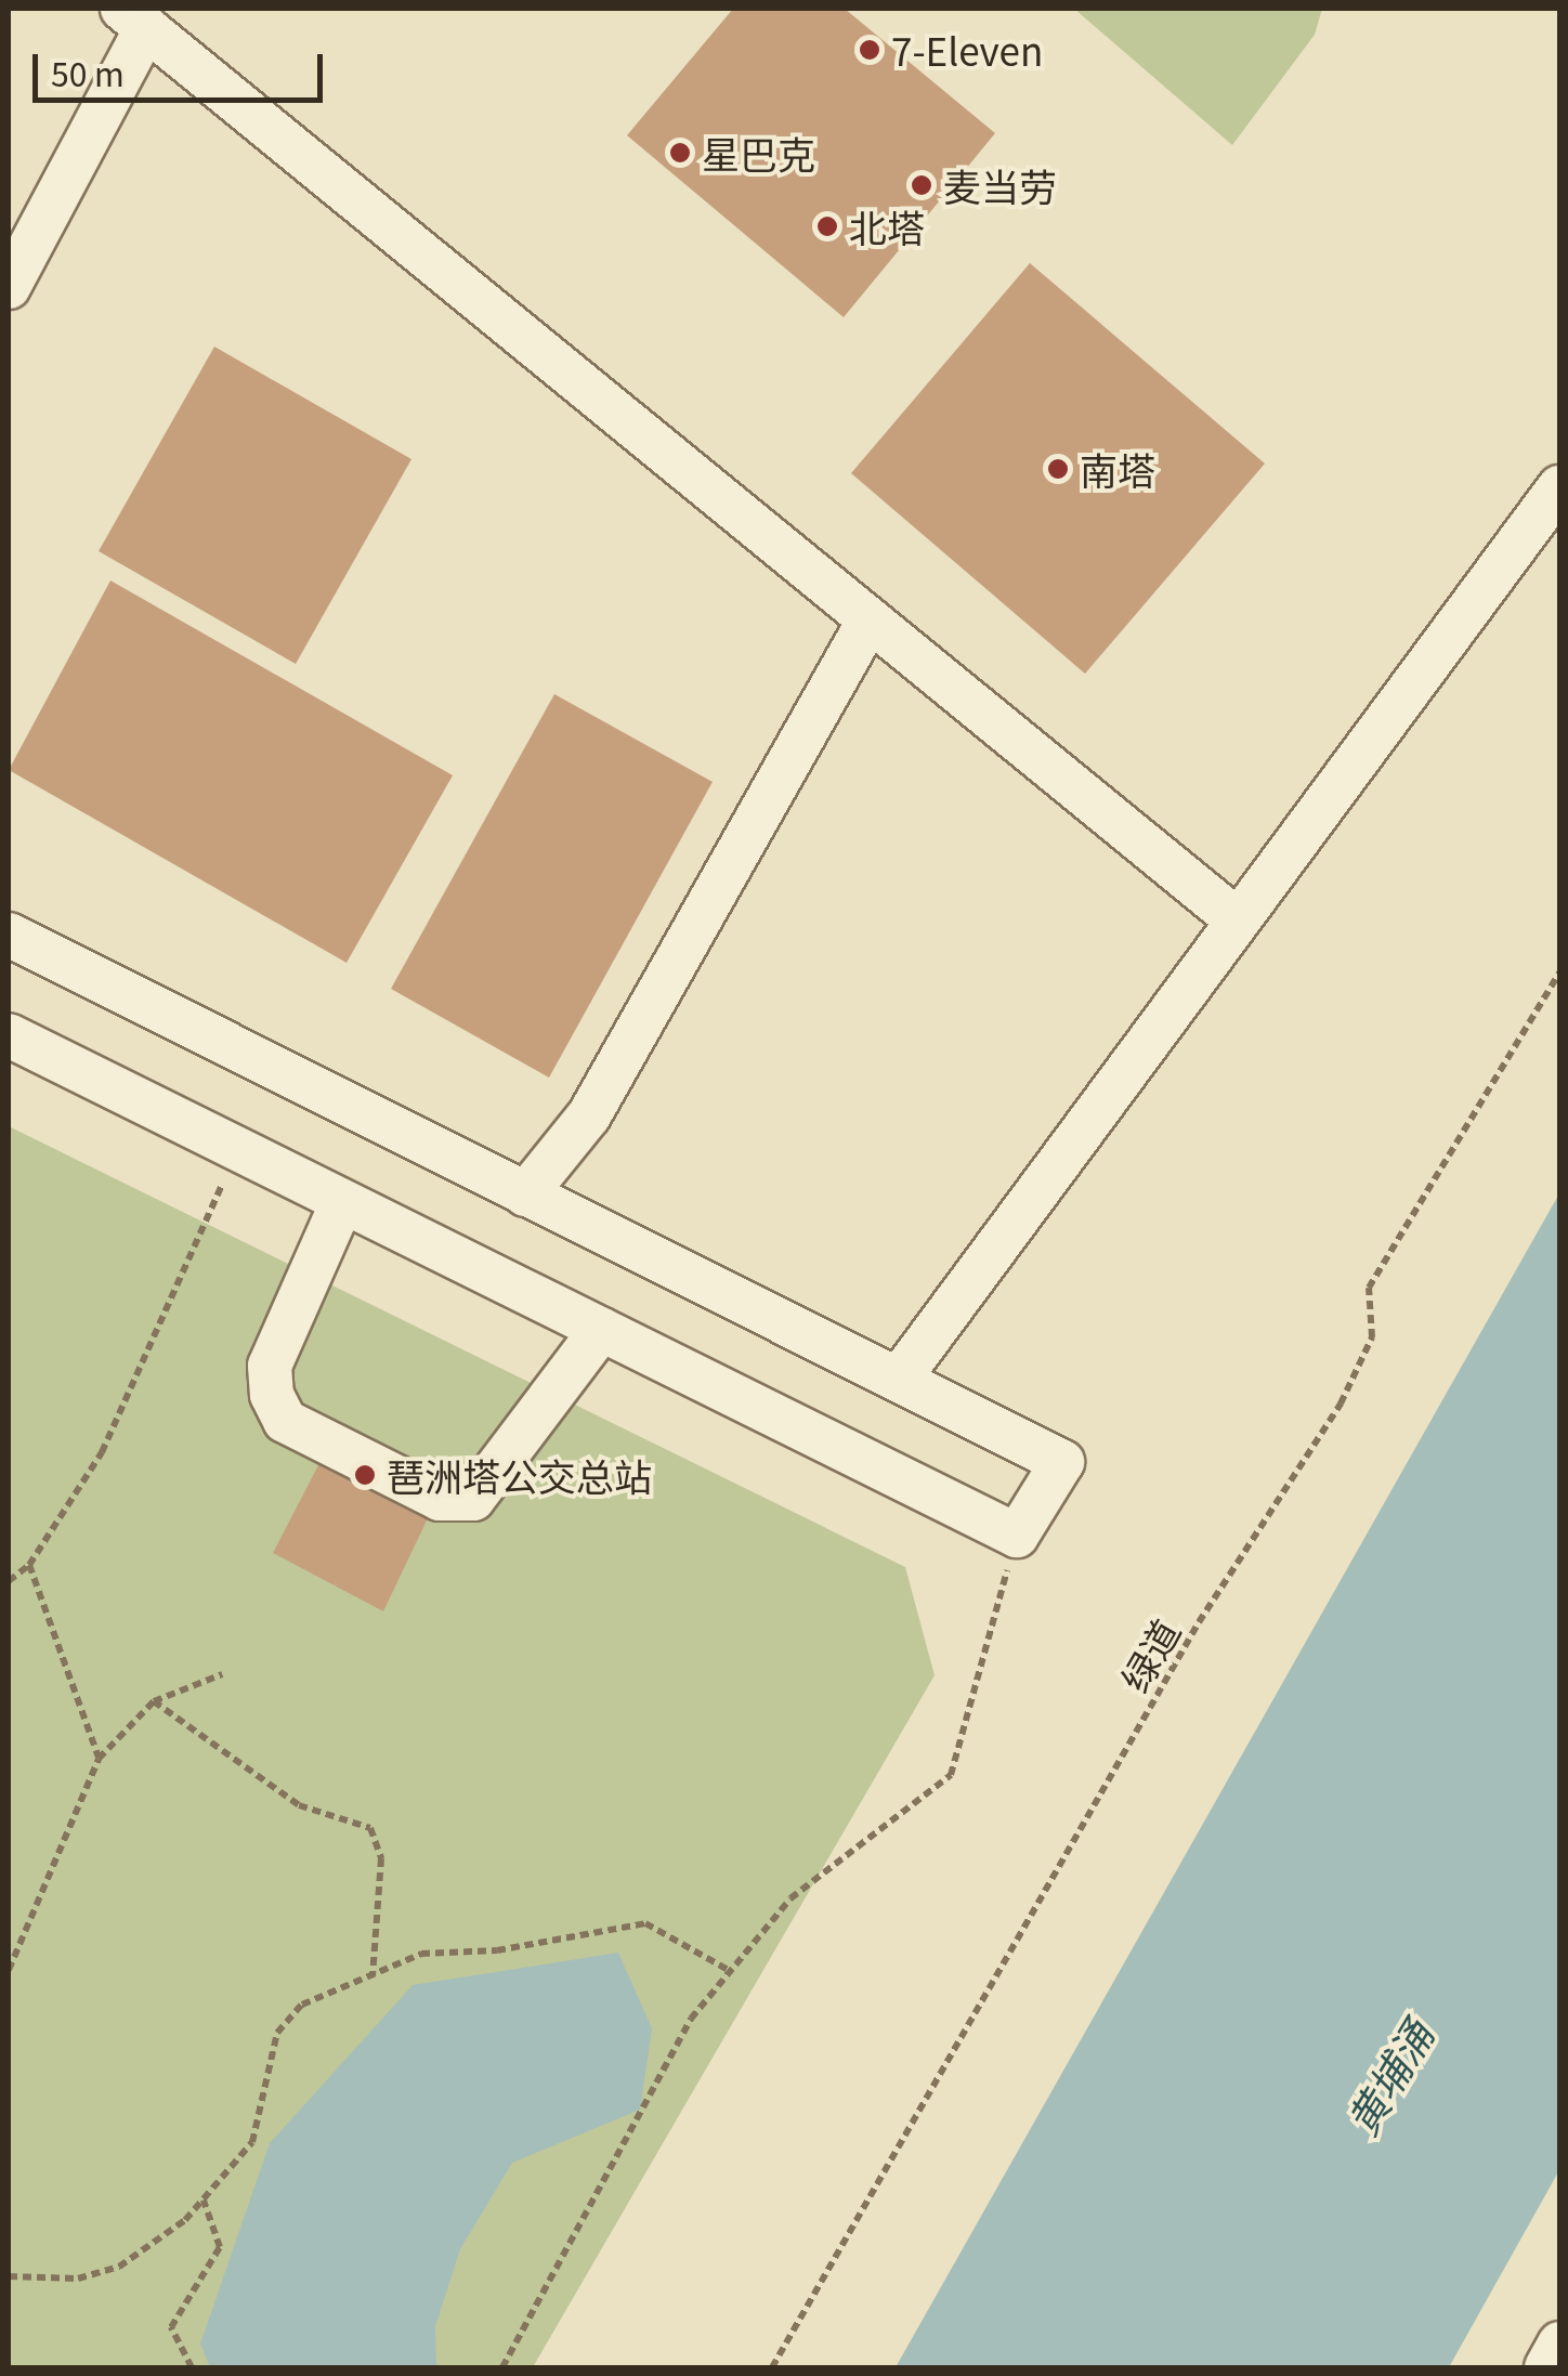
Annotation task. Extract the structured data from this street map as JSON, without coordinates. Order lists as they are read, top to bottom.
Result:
{
  "streets": {
    "path": ["绿道"]
  },
  "water": ["黄埔涌"],
  "places": [
    "7-Eleven",
    "星巴克",
    "麦当劳",
    "北塔",
    "南塔",
    "琶洲塔公交总站"
  ],
  "scale_bar": "50 m"
}
